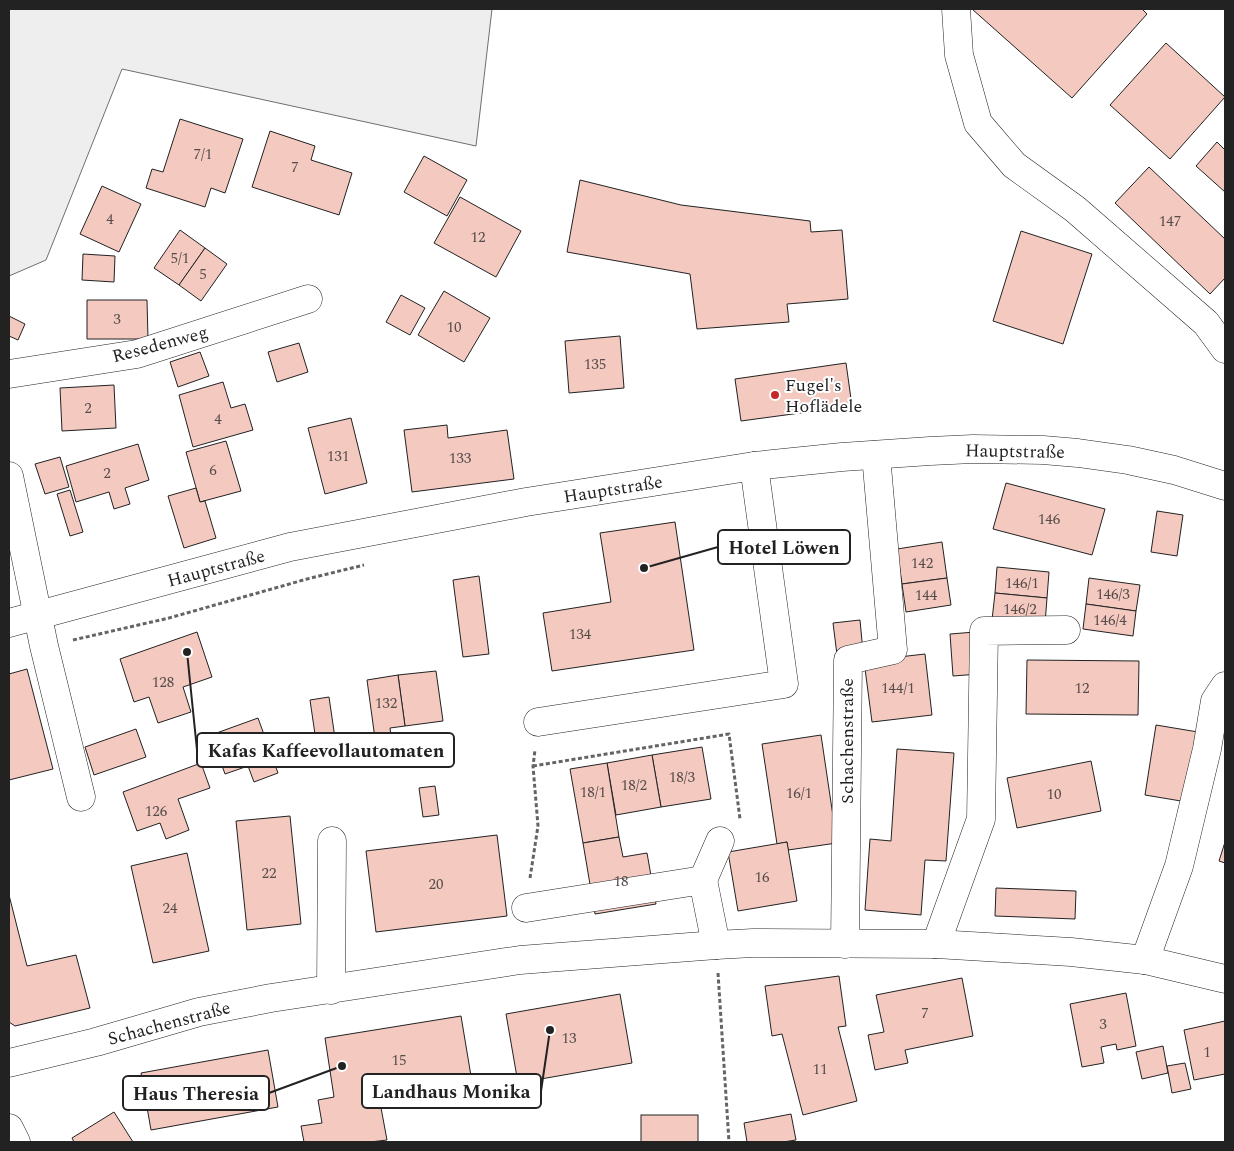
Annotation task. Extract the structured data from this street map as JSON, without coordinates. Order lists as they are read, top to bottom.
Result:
{
  "streets": {
    "street": ["Resedenweg", "Hauptstraße", "Schachenstraße"]
  },
  "crossings": [
    ["Hauptstraße", "Schachenstraße"]
  ],
  "places": [
    "Fugel's Hoflädele",
    "Hotel Löwen",
    "Kafas Kaffeevollautomaten",
    "Landhaus Monika",
    "Haus Theresia"
  ],
  "house_numbers": [
    "7/1",
    "7",
    "4",
    "147",
    "12",
    "5/1",
    "5",
    "3",
    "10",
    "135",
    "2",
    "4",
    "131",
    "133",
    "6",
    "2",
    "146",
    "142",
    "146/1",
    "146/3",
    "144",
    "146/2",
    "146/4",
    "134",
    "128",
    "144/1",
    "12",
    "132",
    "18/3",
    "18/2",
    "18/1",
    "16/1",
    "10",
    "126",
    "22",
    "16",
    "18",
    "20",
    "24",
    "7",
    "3",
    "13",
    "1",
    "15",
    "11"
  ]
}
